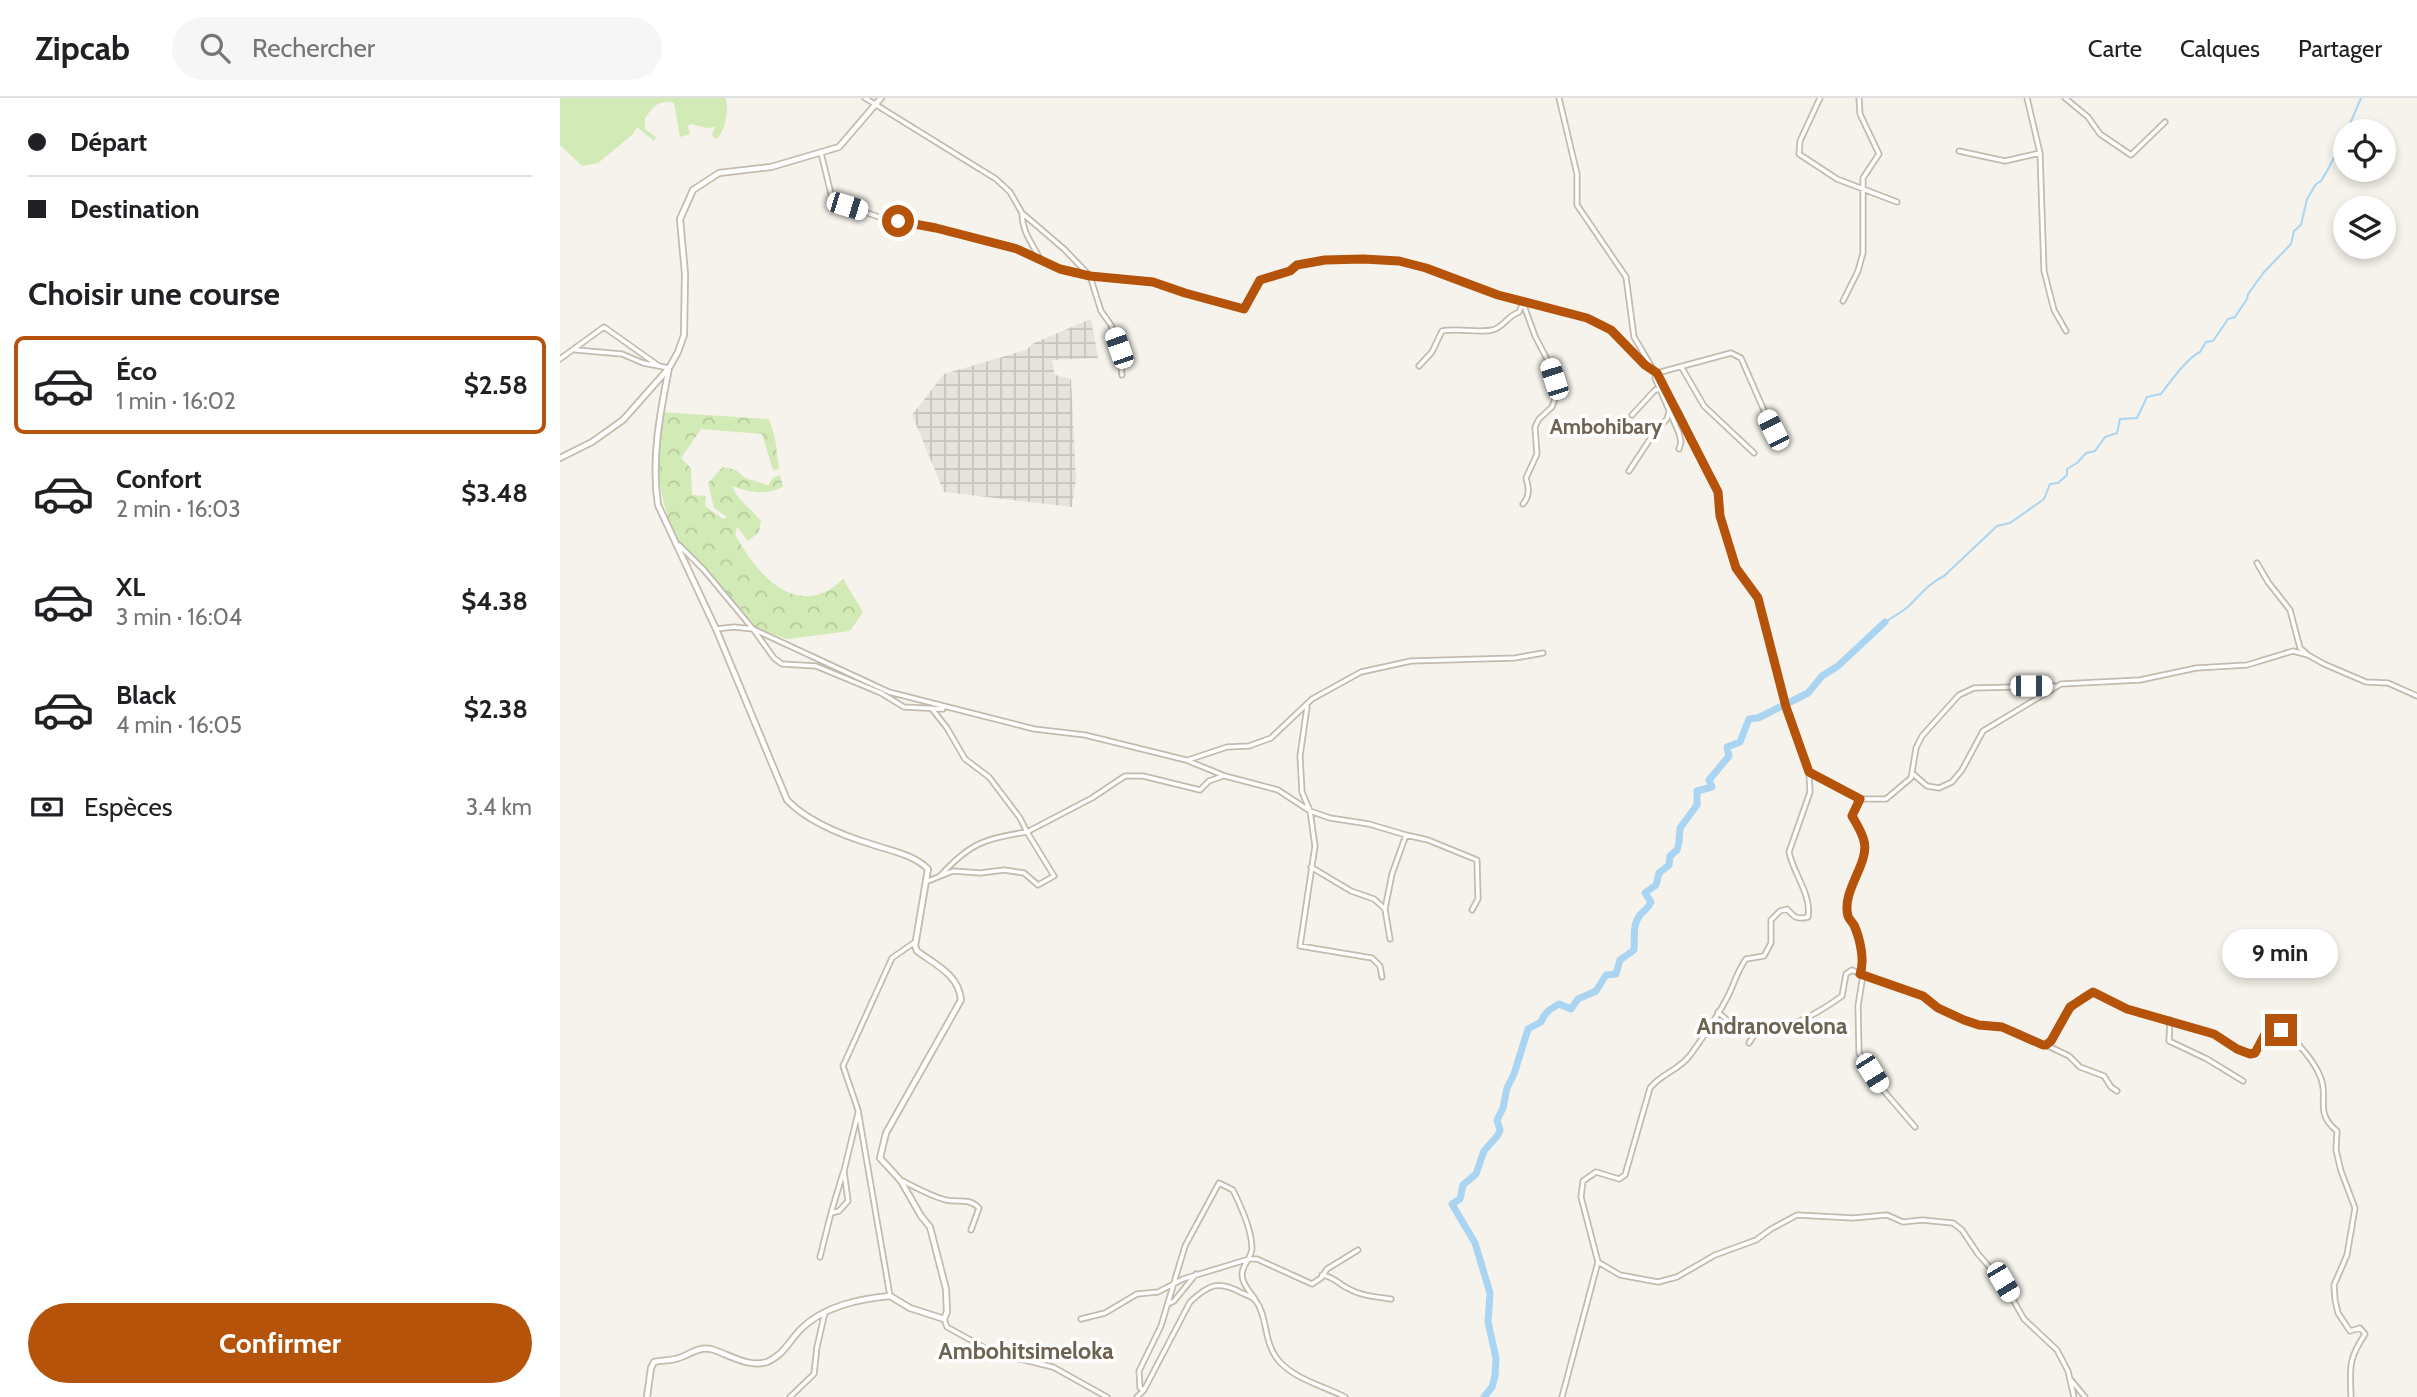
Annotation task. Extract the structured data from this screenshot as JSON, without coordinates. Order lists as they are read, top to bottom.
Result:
{
  "districts": ["Ambohibary", "Andranovelona", "Ambohitsimeloka"],
  "page": {
    "header": "Zipcab",
    "search": "Rechercher",
    "nav": ["Carte", "Calques", "Partager"],
    "banner": ["Départ", "Destination"],
    "heading": "Choisir une course",
    "list": [
      {
        "name": "Éco",
        "note": "1 min · 16:02",
        "value": "$2.58"
      },
      {
        "name": "Confort",
        "note": "2 min · 16:03",
        "value": "$3.48"
      },
      {
        "name": "XL",
        "note": "3 min · 16:04",
        "value": "$4.38"
      },
      {
        "name": "Black",
        "note": "4 min · 16:05",
        "value": "$2.38"
      }
    ],
    "pay": ["Espèces", "3.4 km"],
    "bubble": "9 min",
    "buttons": "Confirmer"
  }
}
